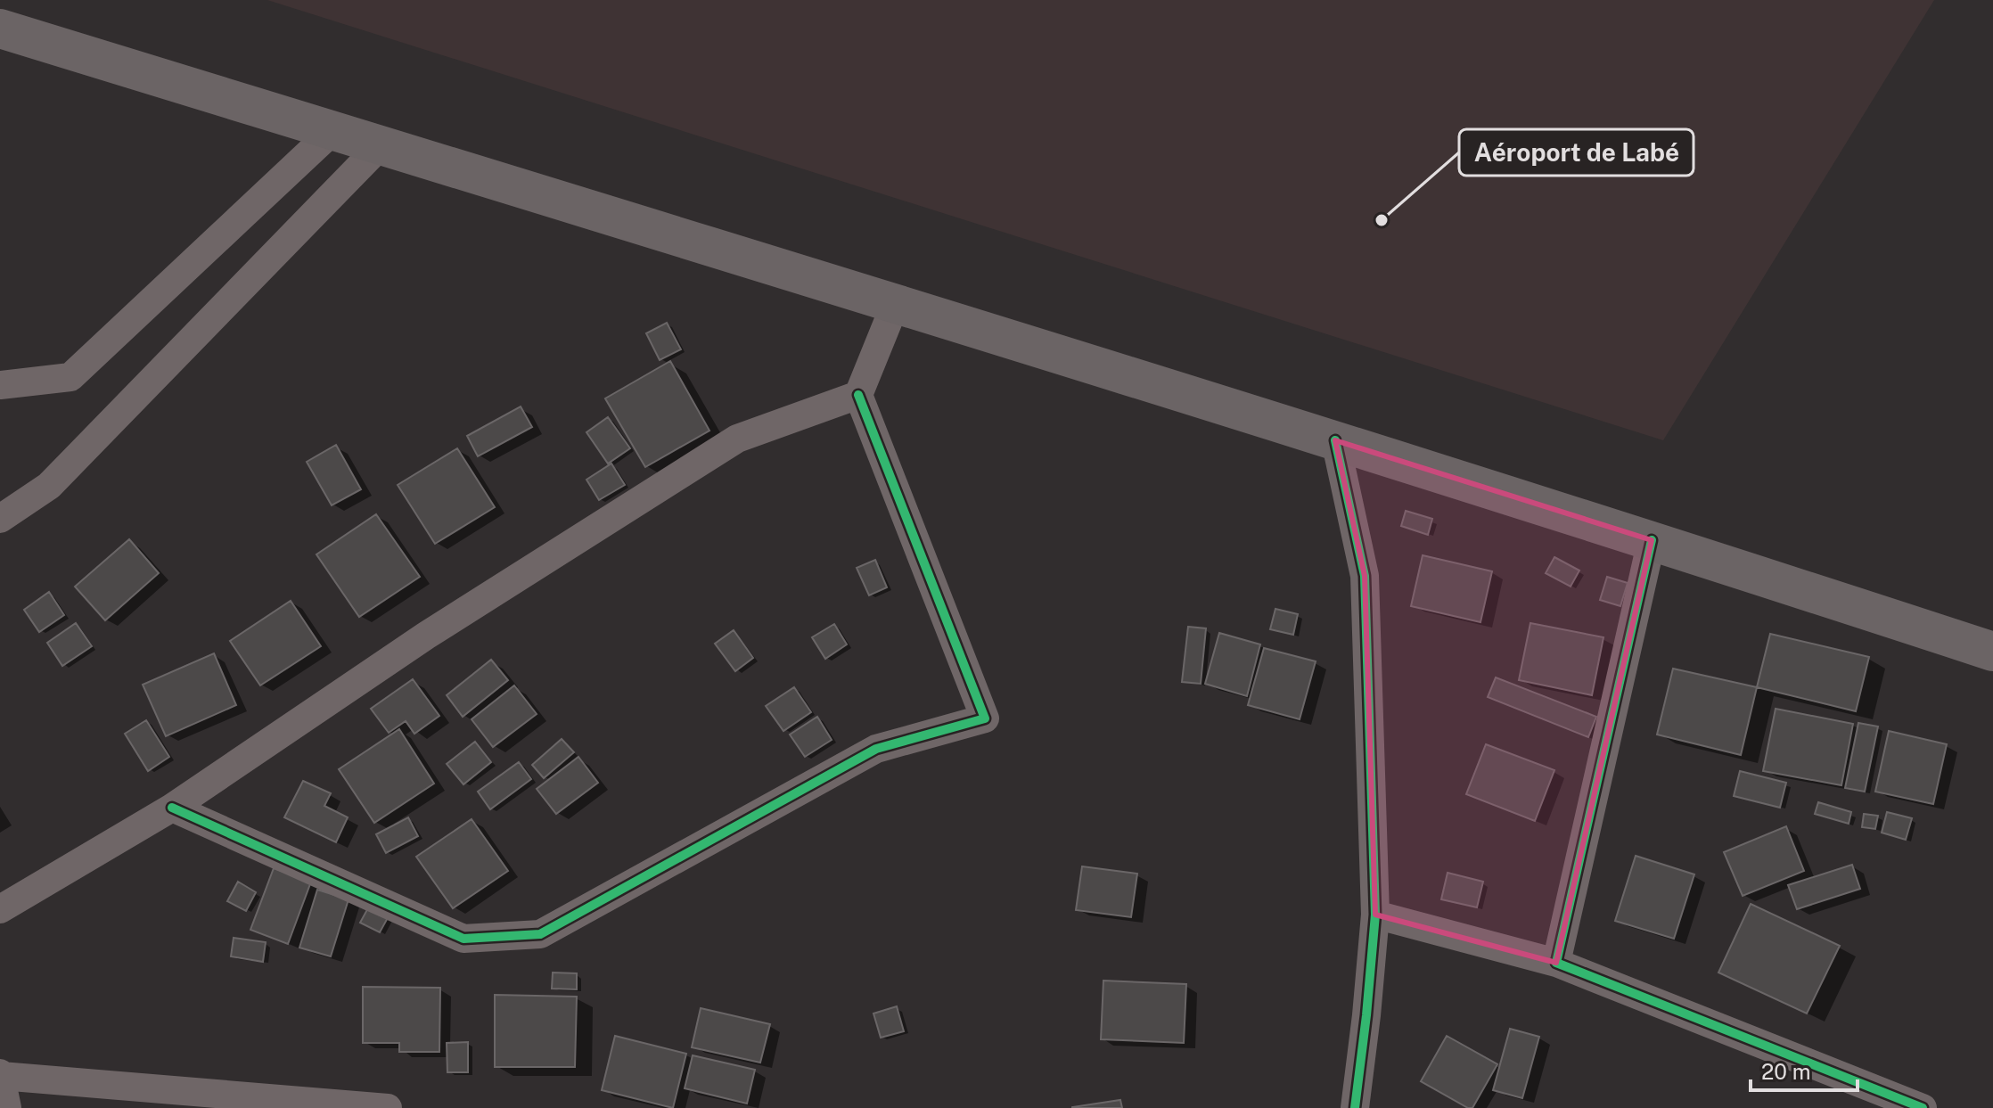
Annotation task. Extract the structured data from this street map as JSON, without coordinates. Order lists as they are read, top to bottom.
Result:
{
  "places": ["Aéroport de Labé"],
  "scale_bar": "20 m"
}
